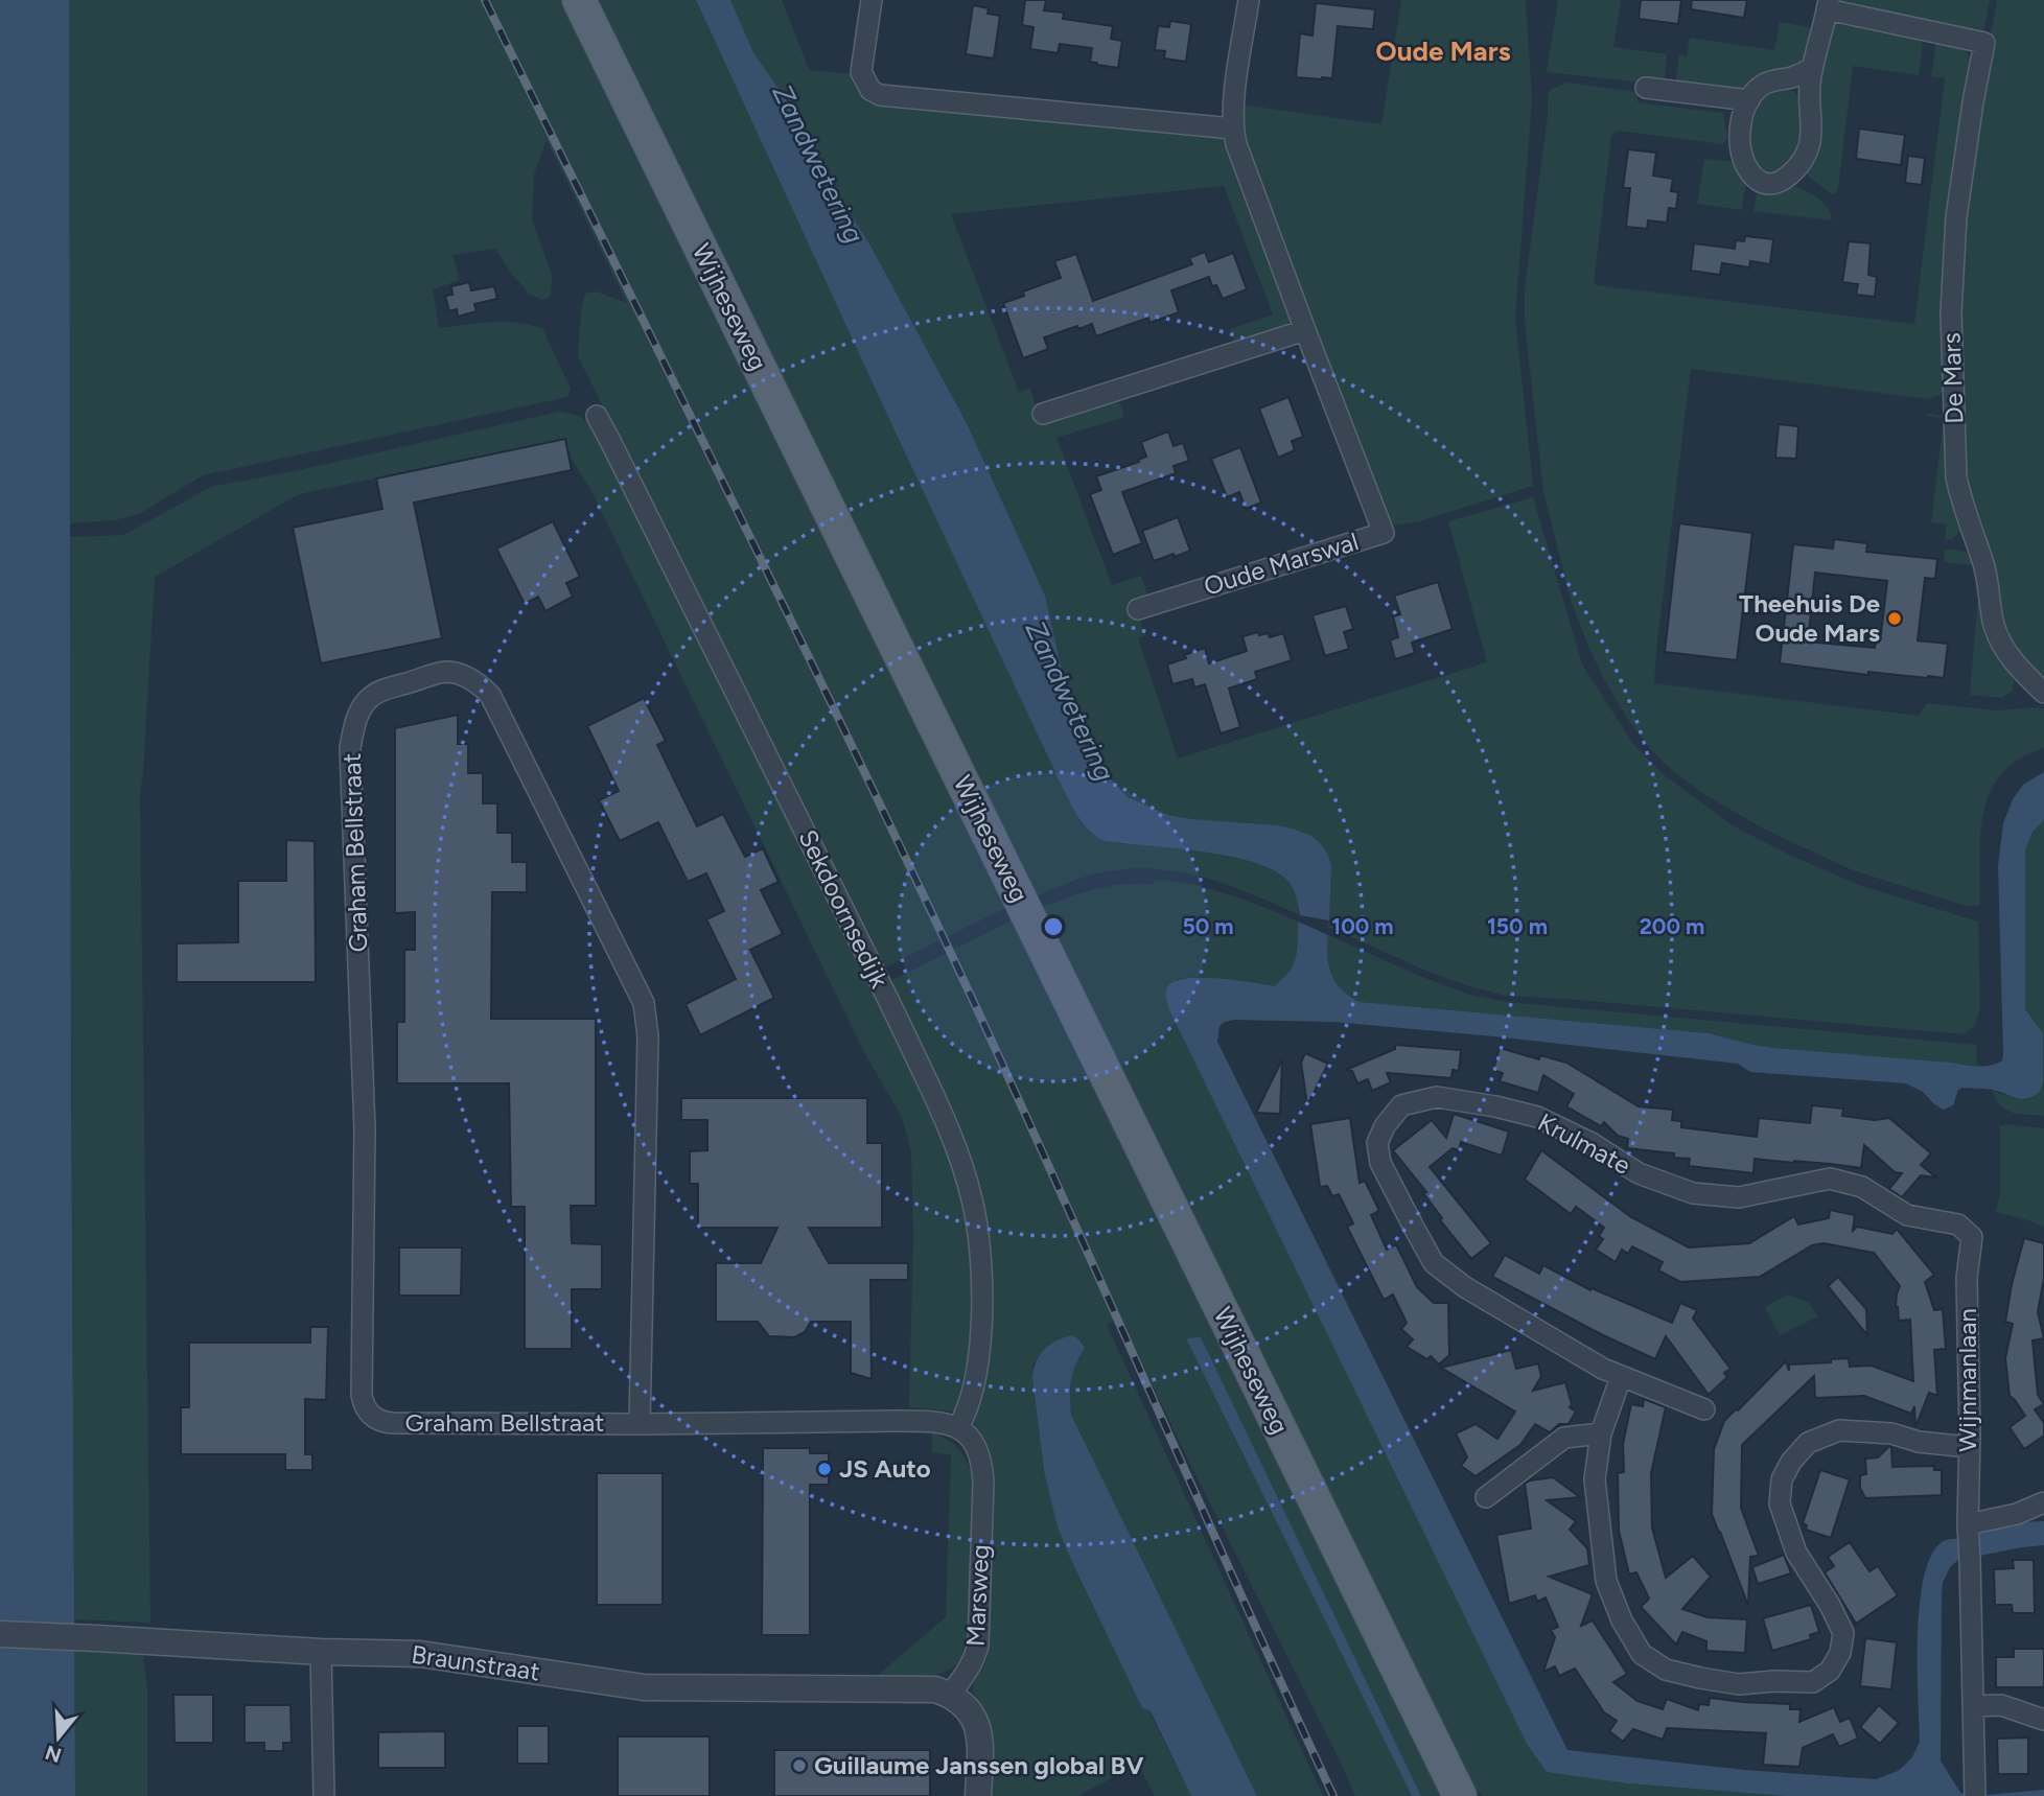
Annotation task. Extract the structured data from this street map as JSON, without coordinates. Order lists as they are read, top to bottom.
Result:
{
  "streets": {
    "main road": ["Wijheseweg"],
    "street": [
      "De Mars",
      "Oude Marswal",
      "Graham Bellstraat",
      "Sekdoornsedijk",
      "Krulmate",
      "Wijnmanlaan",
      "Marsweg",
      "Braunstraat"
    ]
  },
  "crossings": [
    ["Graham Bellstraat", "Sekdoornsedijk"],
    ["Graham Bellstraat", "Marsweg"],
    ["Sekdoornsedijk", "Marsweg"],
    ["Krulmate", "Wijnmanlaan"],
    ["Marsweg", "Braunstraat"]
  ],
  "districts": ["Oude Mars"],
  "water": ["Zandwetering"],
  "places": ["Theehuis De Oude Mars", "JS Auto", "Guillaume Janssen global BV"],
  "north": "bottom",
  "rings": [
    "50 m",
    "100 m",
    "150 m",
    "200 m"
  ]
}
